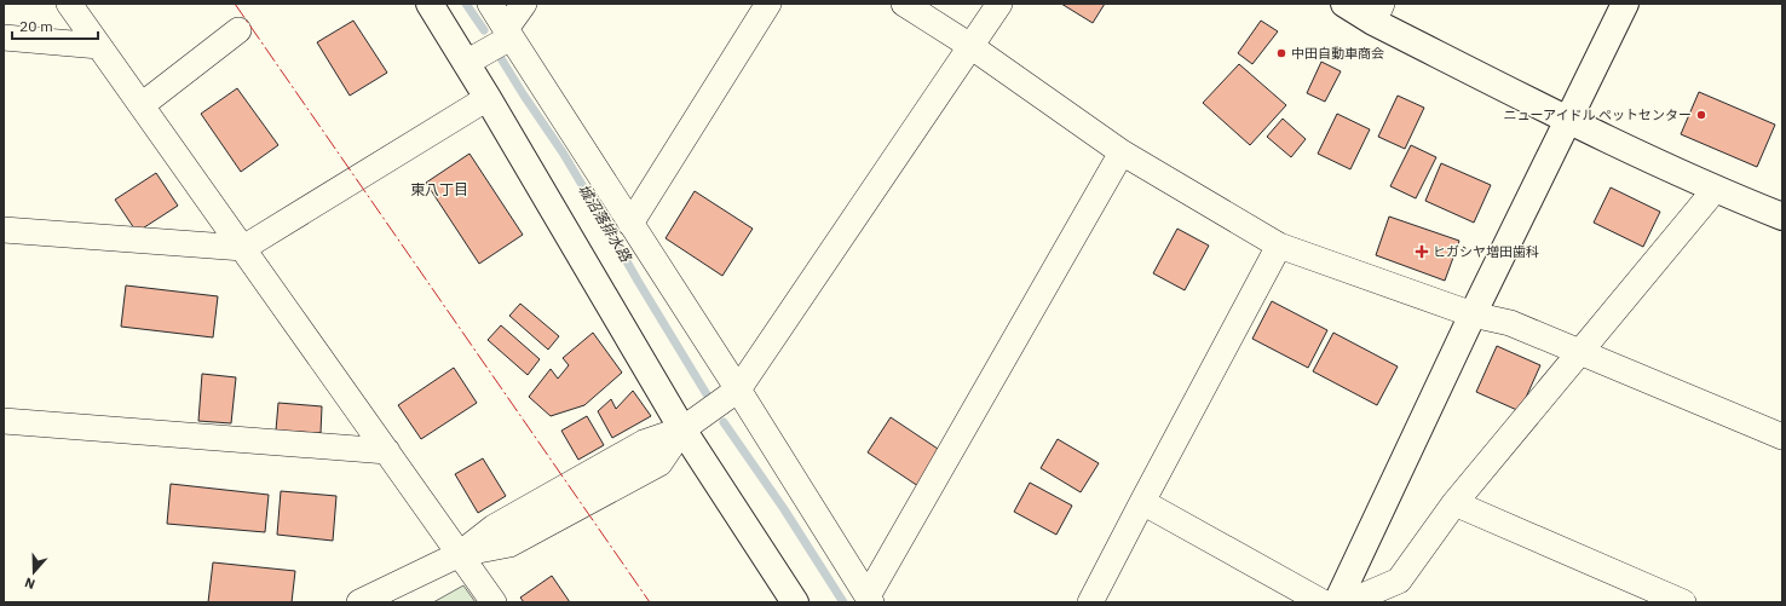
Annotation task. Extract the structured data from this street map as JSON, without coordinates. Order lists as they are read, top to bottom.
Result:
{
  "districts": ["東八丁目"],
  "water": ["城沼落排水路"],
  "places": {
    "other": ["中田自動車商会", "ニューアイドル ペットセンター"],
    "health": ["ヒガシヤ増田歯科"]
  },
  "scale_bar": "20 m",
  "north": "bottom"
}
